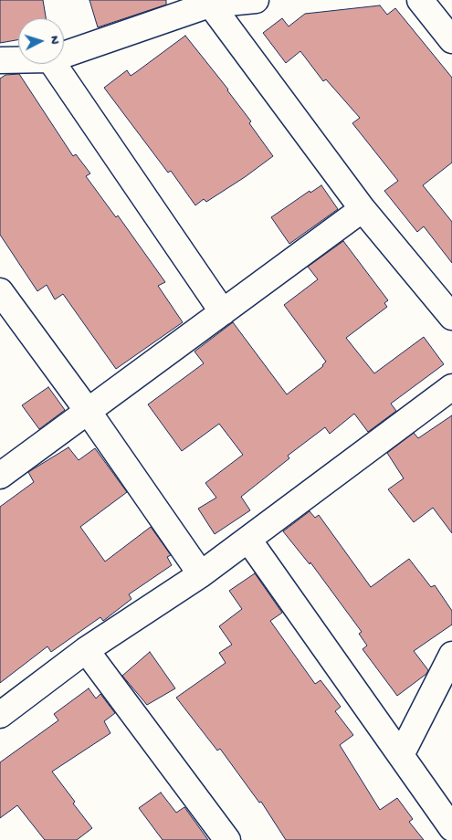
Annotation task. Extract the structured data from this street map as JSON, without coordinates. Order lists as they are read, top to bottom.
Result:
{
  "north": "right"
}
